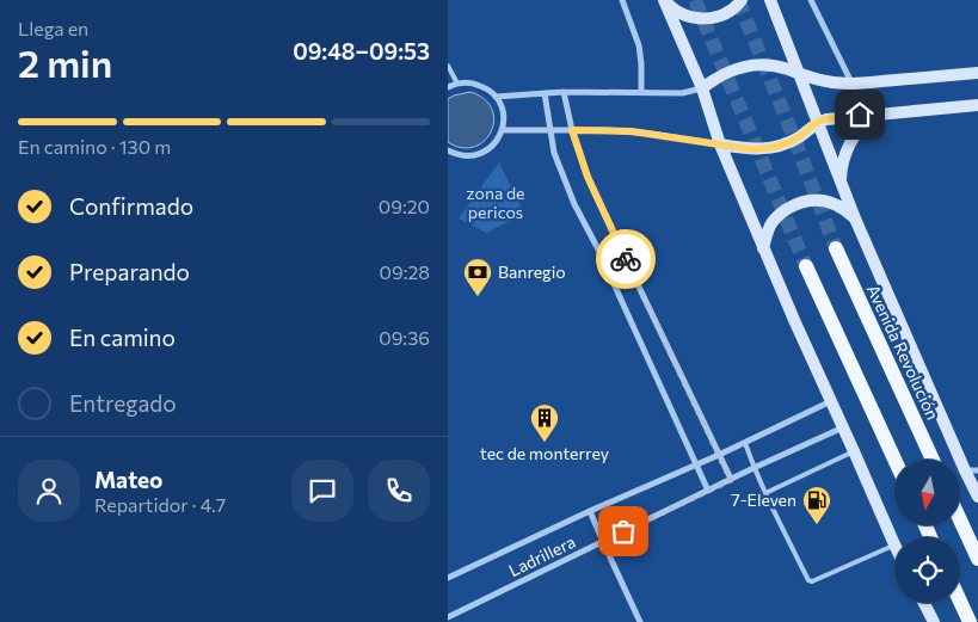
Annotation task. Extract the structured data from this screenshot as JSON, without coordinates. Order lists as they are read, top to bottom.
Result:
{
  "streets": {
    "main road": ["Avenida Revolución"],
    "street": ["Ladrillera"]
  },
  "parks": ["zona de pericos"],
  "places": {
    "bank": ["Banregio"],
    "building": ["tec de monterrey"],
    "fuel station": ["7-Eleven"]
  },
  "north": "bottom",
  "page": {
    "heading": ["2 min", "Llega en", "09:48–09:53"],
    "panel": ["Mateo", "Repartidor · 4.7"],
    "bar": "En camino · 130 m",
    "list": [
      ["Confirmado", "09:20"],
      ["Preparando", "09:28"],
      ["En camino", "09:36"],
      "Entregado"
    ]
  }
}
